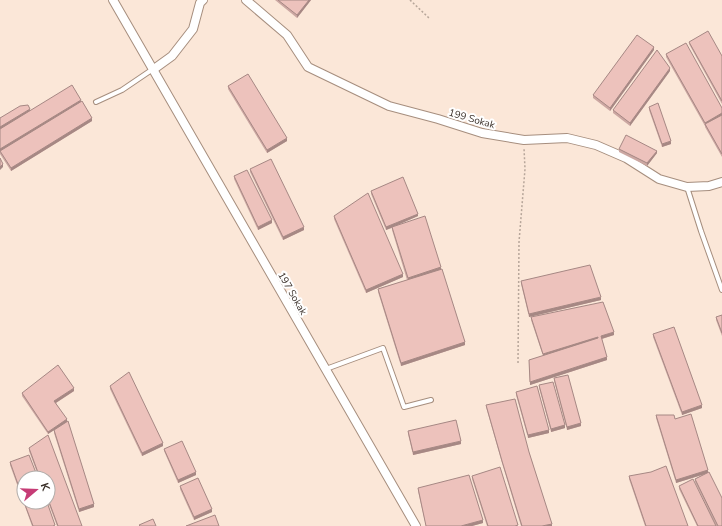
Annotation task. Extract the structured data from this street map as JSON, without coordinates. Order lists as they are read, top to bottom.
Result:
{
  "streets": {
    "street": ["199 Sokak", "197 Sokak"]
  },
  "north": "right"
}
